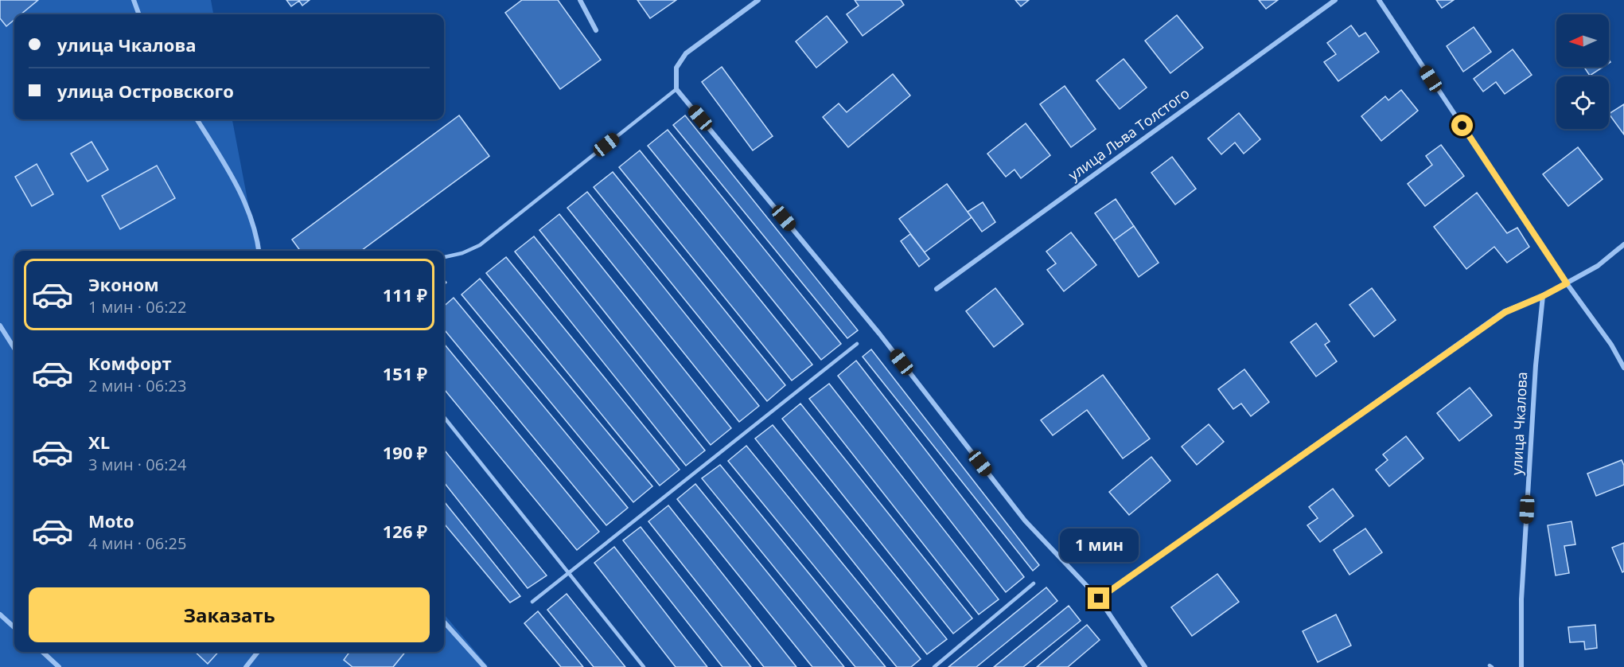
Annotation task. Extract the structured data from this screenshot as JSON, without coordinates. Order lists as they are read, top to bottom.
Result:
{
  "streets": {
    "street": ["улица Льва Толстого", "улица Чкалова"]
  },
  "north": "left",
  "page": {
    "banner": ["улица Чкалова", "улица Островского"],
    "list": [
      {
        "name": "Эконом",
        "note": "1 мин · 06:22",
        "value": "111 ₽"
      },
      {
        "name": "Комфорт",
        "note": "2 мин · 06:23",
        "value": "151 ₽"
      },
      {
        "name": "XL",
        "note": "3 мин · 06:24",
        "value": "190 ₽"
      },
      {
        "name": "Moto",
        "note": "4 мин · 06:25",
        "value": "126 ₽"
      }
    ],
    "bubble": "1 мин",
    "buttons": "Заказать"
  }
}
